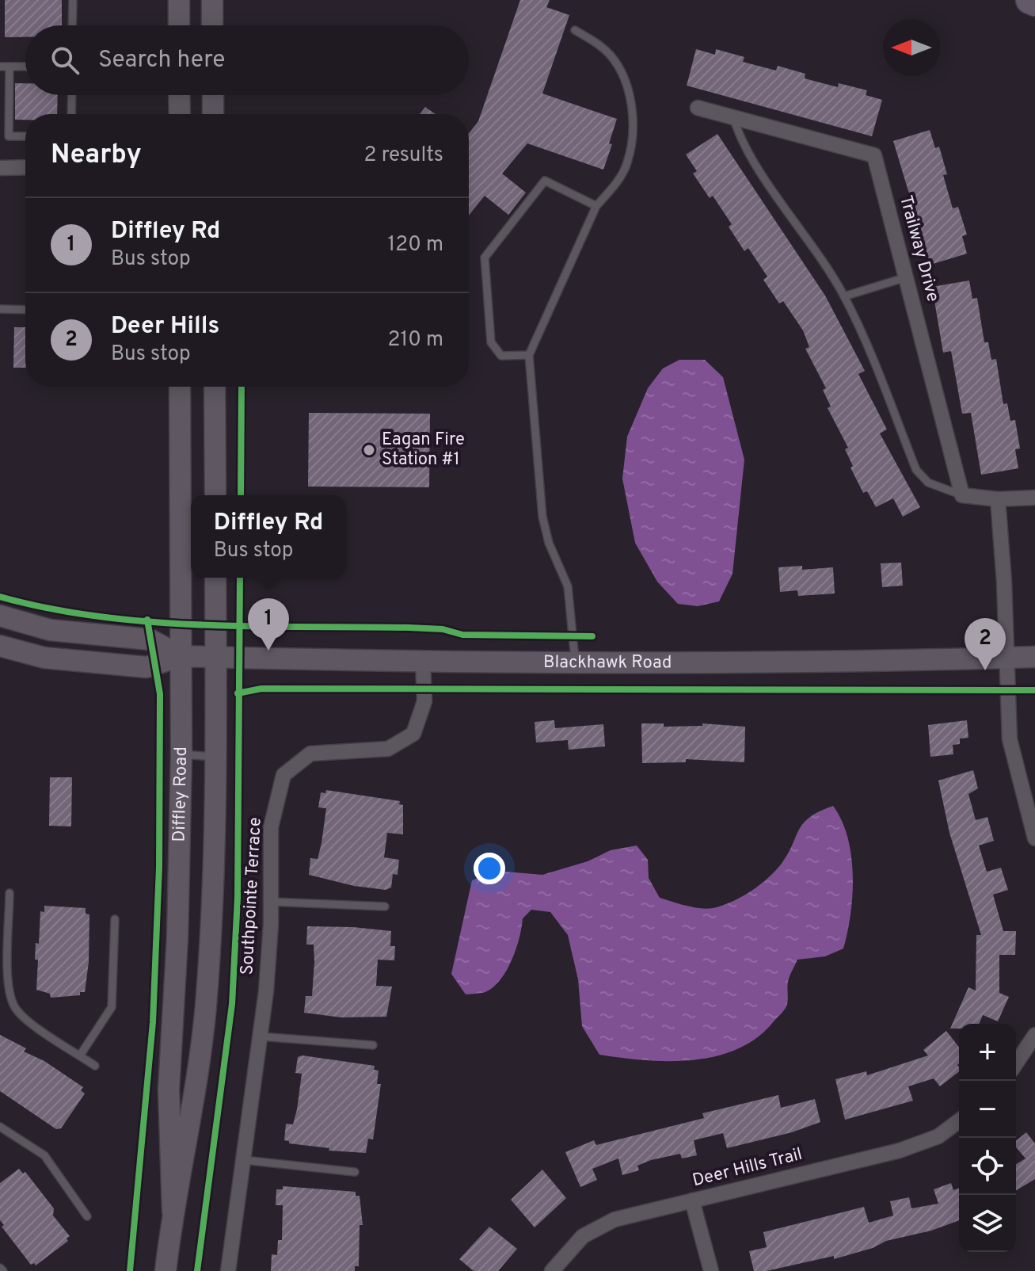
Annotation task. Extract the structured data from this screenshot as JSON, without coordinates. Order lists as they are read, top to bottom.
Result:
{
  "streets": {
    "main road": ["Blackhawk Road", "Diffley Road"],
    "street": ["Trailway Drive", "Southpointe Terrace", "Deer Hills Trail"]
  },
  "crossings": [
    ["Blackhawk Road", "Diffley Road"],
    ["Blackhawk Road", "Southpointe Terrace"]
  ],
  "places": ["Eagan Fire Station #1"],
  "north": "left",
  "page": {
    "search": "Search here",
    "heading": ["Nearby", "2 results"],
    "list": [
      {
        "mark": "1",
        "name": "Diffley Rd",
        "note": "Bus stop",
        "value": "120 m"
      },
      {
        "mark": "2",
        "name": "Deer Hills",
        "note": "Bus stop",
        "value": "210 m"
      }
    ],
    "popup": ["Diffley Rd", "Bus stop"],
    "pins": ["1", "2"],
    "map_buttons": ["+", "−"]
  }
}
